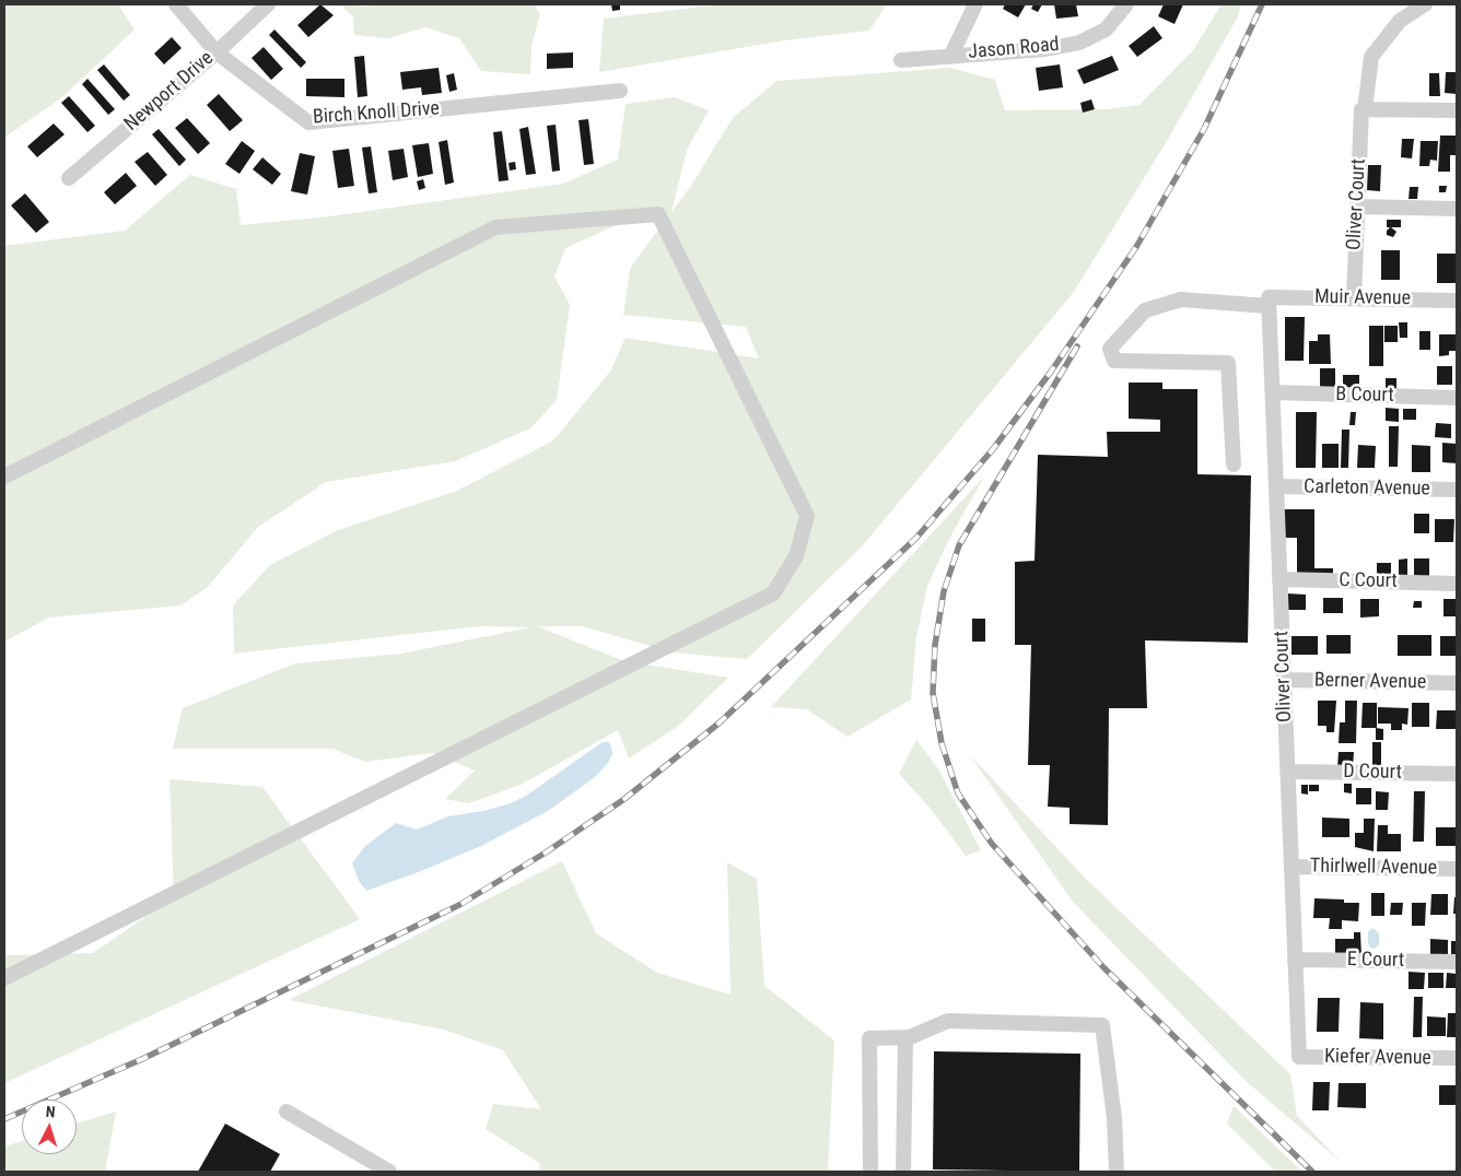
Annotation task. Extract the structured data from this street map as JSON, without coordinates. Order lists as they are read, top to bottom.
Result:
{
  "streets": {
    "street": [
      "Jason Road",
      "Newport Drive",
      "Birch Knoll Drive",
      "Oliver Court",
      "Muir Avenue",
      "B Court",
      "Carleton Avenue",
      "C Court",
      "Berner Avenue",
      "D Court",
      "Thirlwell Avenue",
      "E Court",
      "Kiefer Avenue"
    ]
  },
  "crossings": [
    ["Newport Drive", "Birch Knoll Drive"],
    ["Oliver Court", "Muir Avenue"],
    ["Oliver Court", "B Court"],
    ["Oliver Court", "Carleton Avenue"],
    ["Oliver Court", "C Court"],
    ["Oliver Court", "Berner Avenue"],
    ["Oliver Court", "D Court"],
    ["Oliver Court", "Thirlwell Avenue"],
    ["Oliver Court", "E Court"],
    ["Oliver Court", "Kiefer Avenue"]
  ],
  "north": "top"
}
